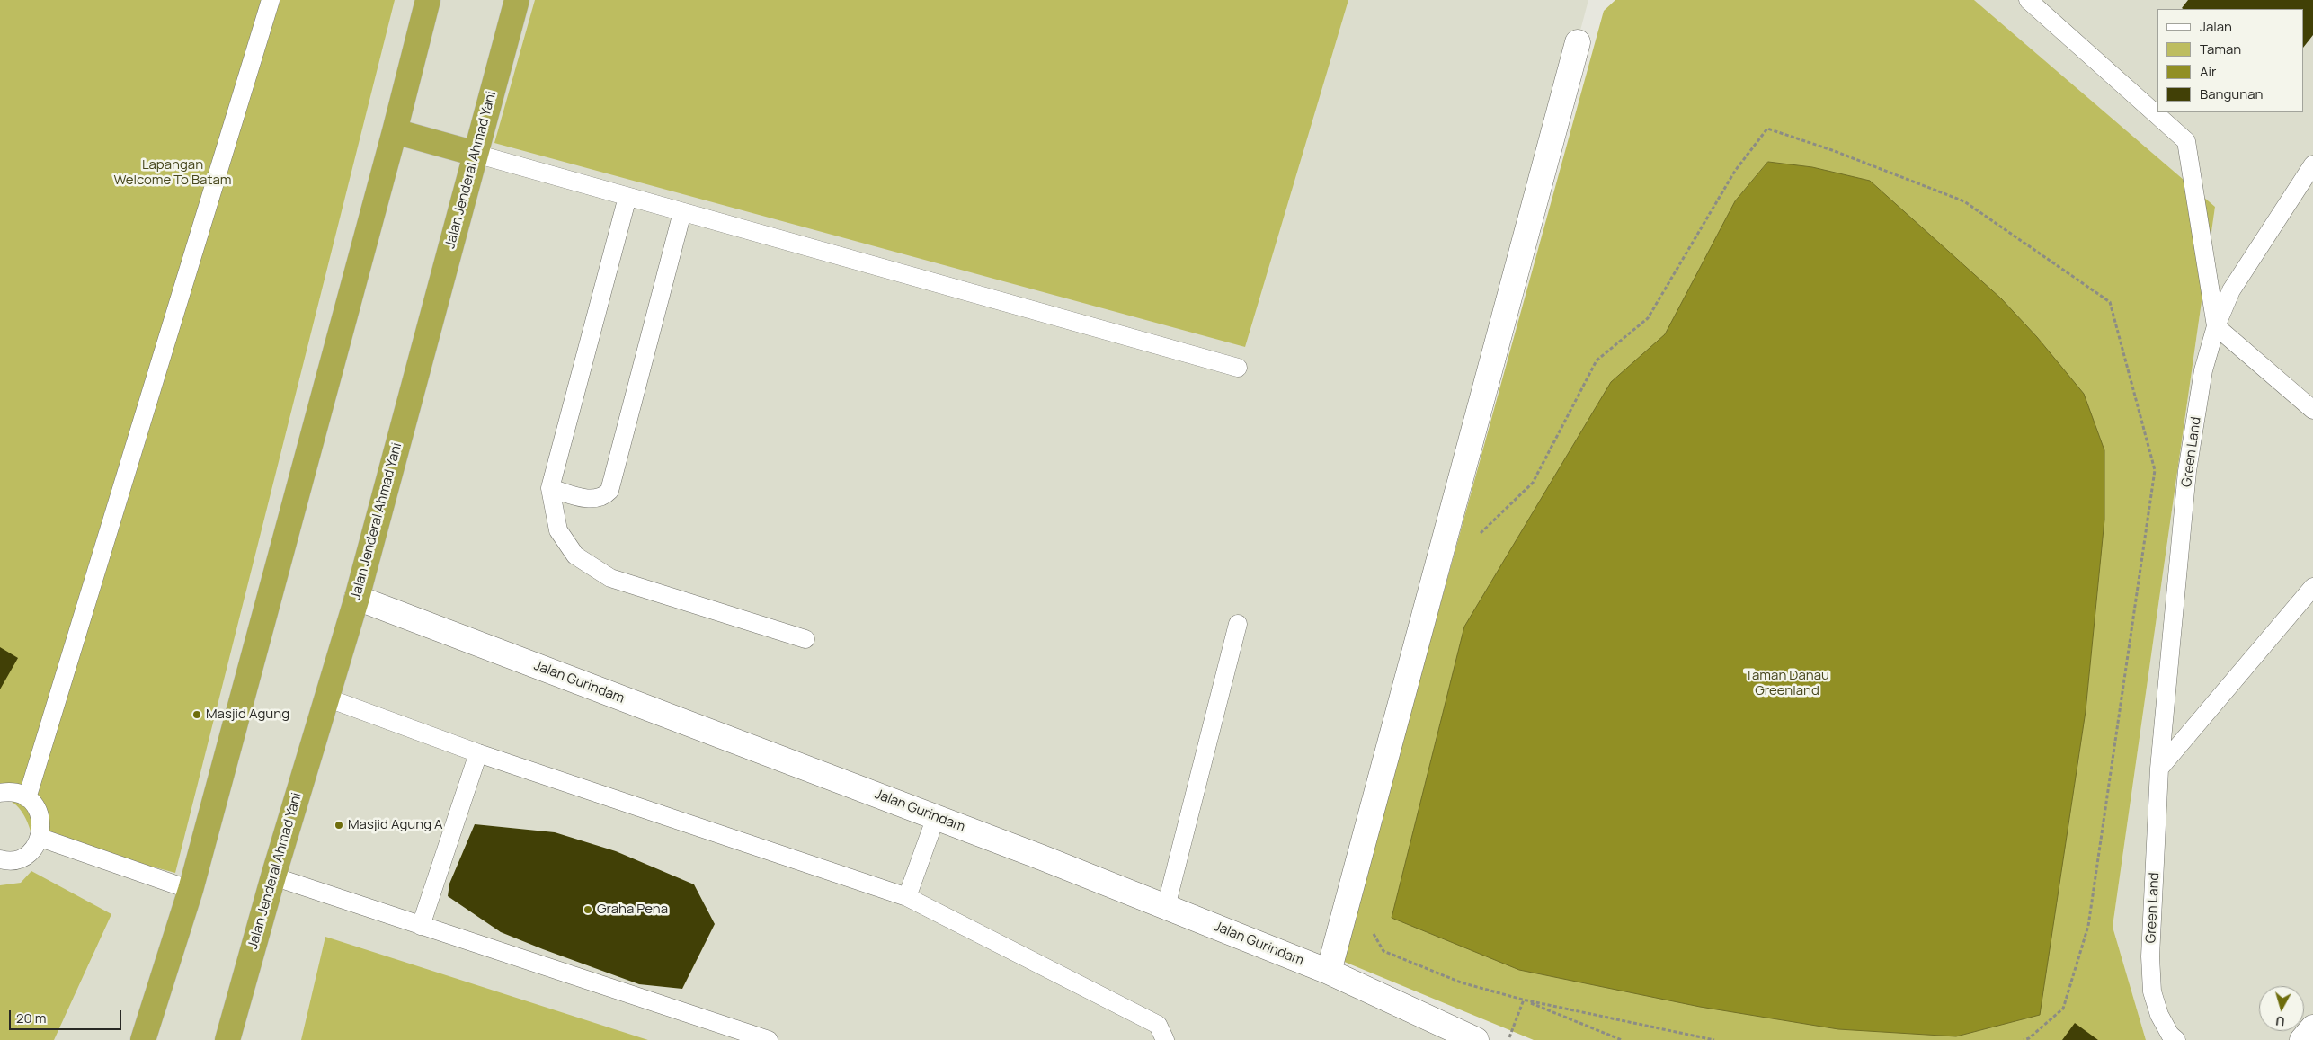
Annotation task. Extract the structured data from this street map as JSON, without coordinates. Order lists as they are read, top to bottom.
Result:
{
  "streets": {
    "highway": ["Jalan Jenderal Ahmad Yani"],
    "street": ["Jalan Gurindam"],
    "lane": ["Green Land"]
  },
  "crossings": [
    ["Jalan Jenderal Ahmad Yani", "Jalan Gurindam"]
  ],
  "parks": ["Lapangan Welcome To Batam", "Taman Danau Greenland"],
  "places": ["Masjid Agung", "Masjid Agung A", "Graha Pena"],
  "legend": [
    "Jalan",
    "Taman",
    "Air",
    "Bangunan"
  ],
  "scale_bar": "20 m",
  "north": "bottom"
}
